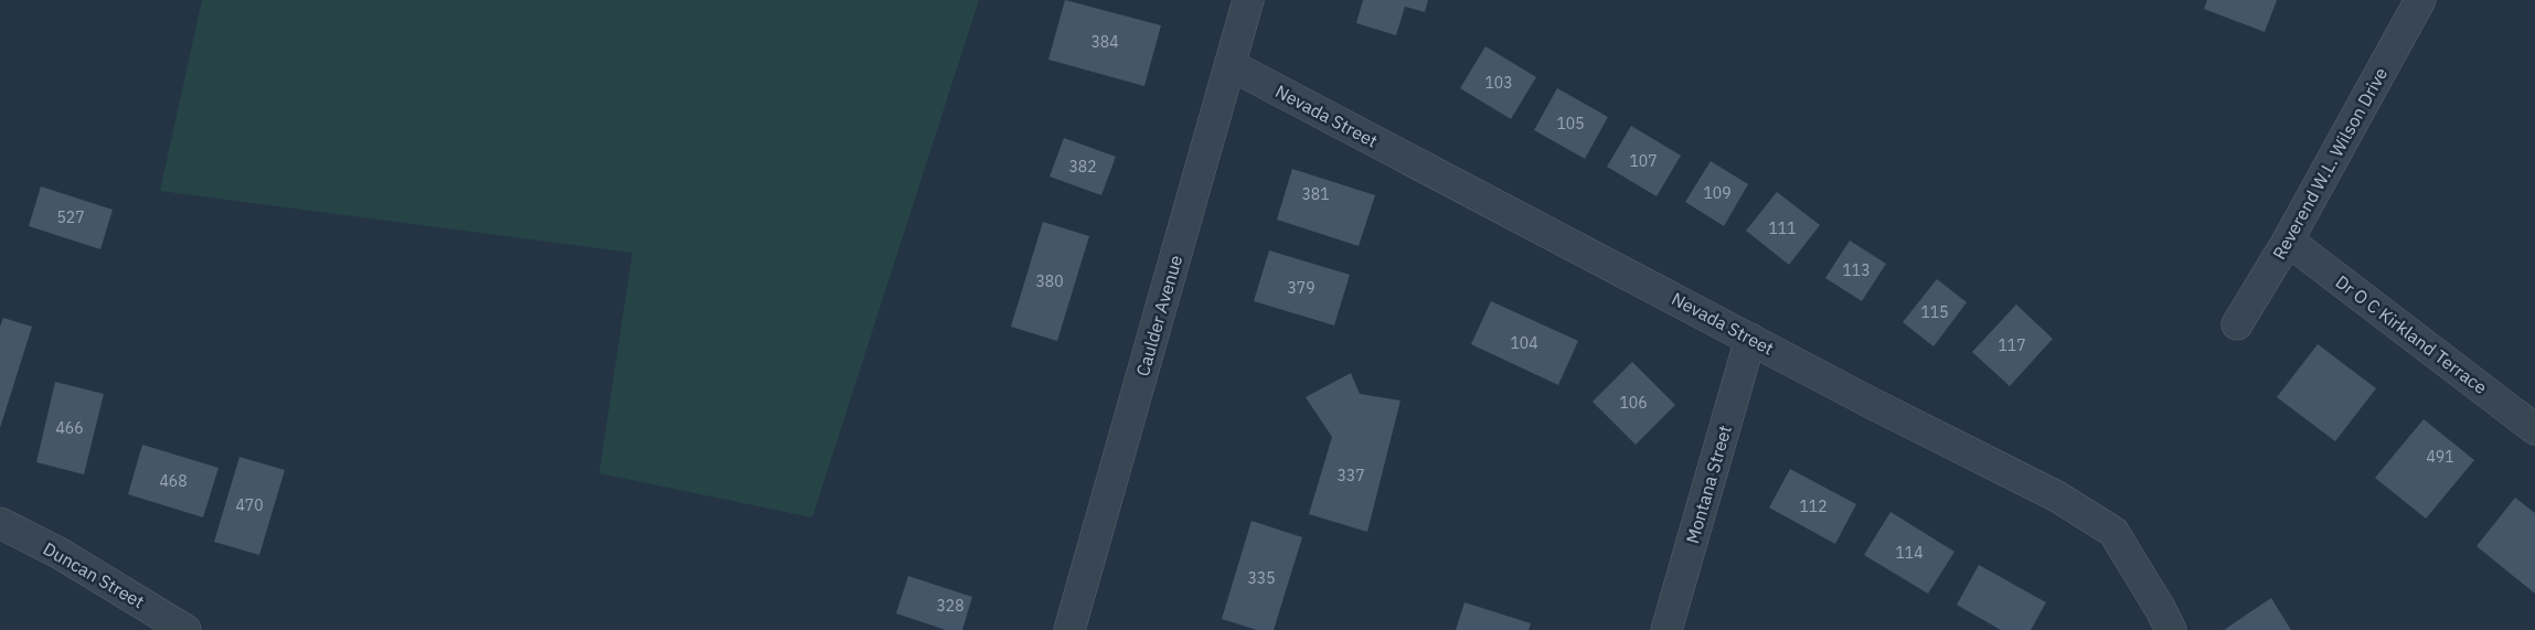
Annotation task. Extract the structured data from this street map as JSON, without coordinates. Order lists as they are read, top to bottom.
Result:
{
  "streets": {
    "street": [
      "Nevada Street",
      "Reverend W.L. Wilson Drive",
      "Caulder Avenue",
      "Dr O C Kirkland Terrace",
      "Montana Street",
      "Duncan Street"
    ]
  },
  "crossings": [
    ["Nevada Street", "Caulder Avenue"],
    ["Nevada Street", "Montana Street"],
    ["Reverend W.L. Wilson Drive", "Dr O C Kirkland Terrace"]
  ],
  "house_numbers": [
    "384",
    "103",
    "105",
    "107",
    "382",
    "109",
    "381",
    "527",
    "111",
    "113",
    "380",
    "379",
    "115",
    "104",
    "117",
    "106",
    "466",
    "491",
    "337",
    "468",
    "470",
    "112",
    "114",
    "335",
    "328"
  ]
}
